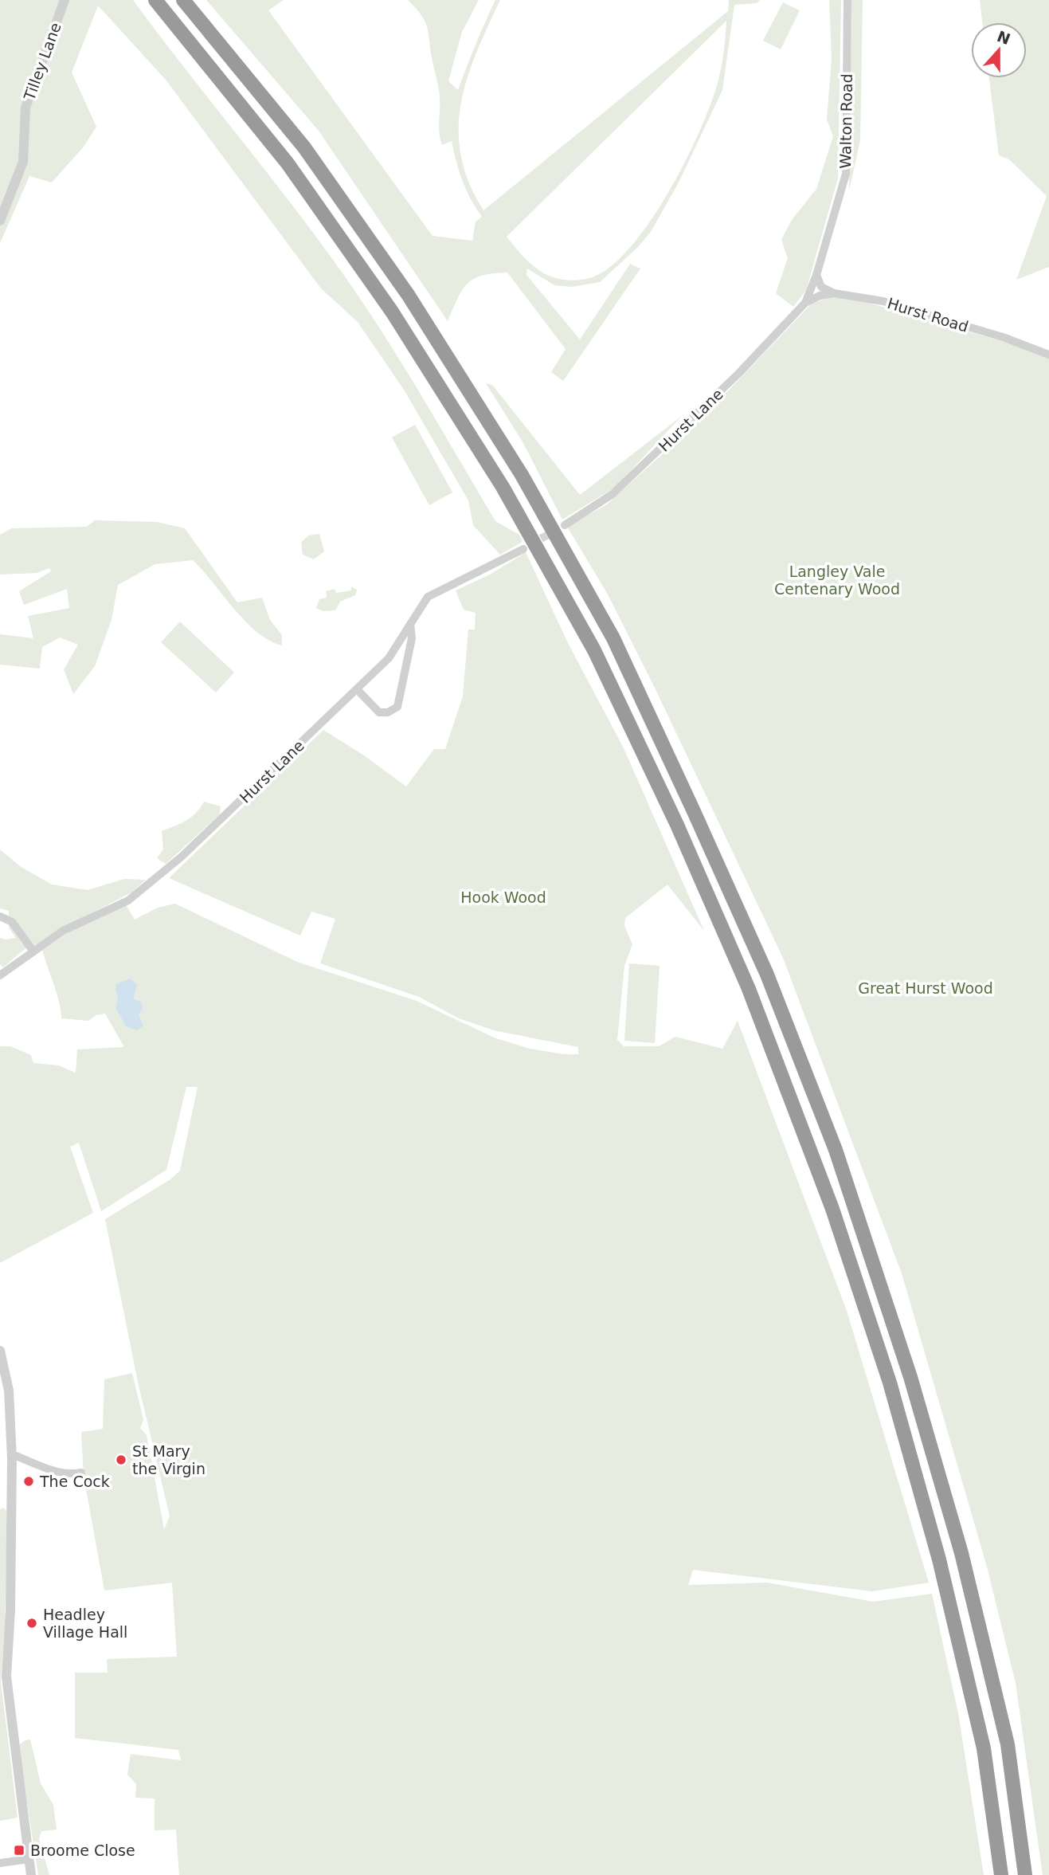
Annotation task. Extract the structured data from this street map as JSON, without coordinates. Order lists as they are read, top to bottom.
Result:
{
  "streets": {
    "street": [
      "Tilley Lane",
      "Walton Road",
      "Hurst Road",
      "Hurst Lane"
    ]
  },
  "crossings": [
    ["Walton Road", "Hurst Road"],
    ["Walton Road", "Hurst Lane"],
    ["Hurst Road", "Hurst Lane"]
  ],
  "parks": ["Langley Vale Centenary Wood", "Hook Wood", "Great Hurst Wood"],
  "places": {
    "other": ["St Mary the Virgin", "The Cock", "Headley Village Hall"],
    "transit": ["Broome Close"]
  },
  "north": "top"
}
